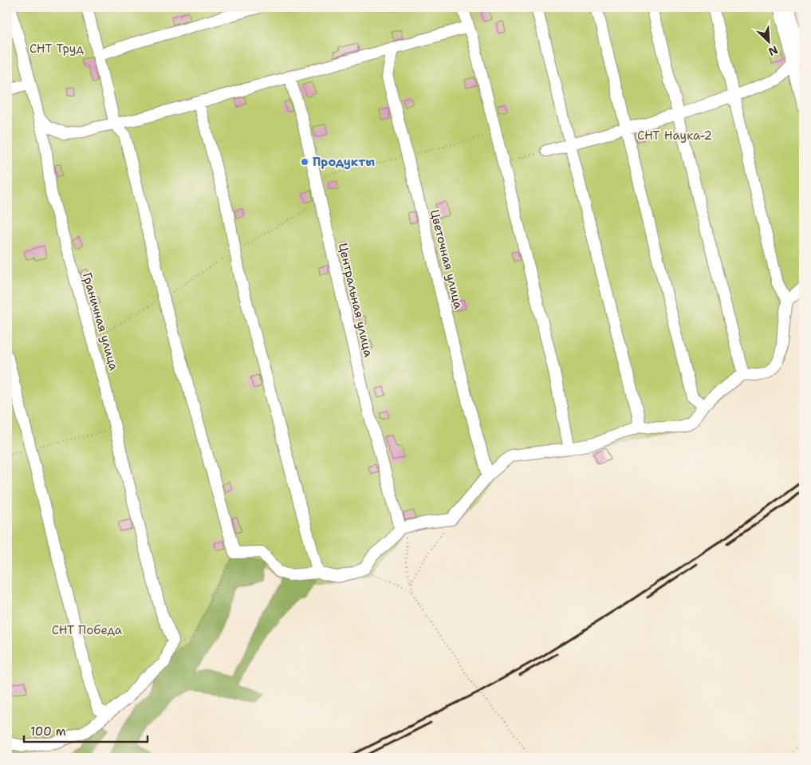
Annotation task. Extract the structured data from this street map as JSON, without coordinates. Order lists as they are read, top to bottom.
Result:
{
  "streets": {
    "street": ["Цветочная улица", "Центральная улица", "Граничная улица"]
  },
  "parks": ["СНТ Труд", "СНТ Наука-2", "СНТ Победа"],
  "places": ["Продукты"],
  "scale_bar": "100 m",
  "north": "bottom right"
}
